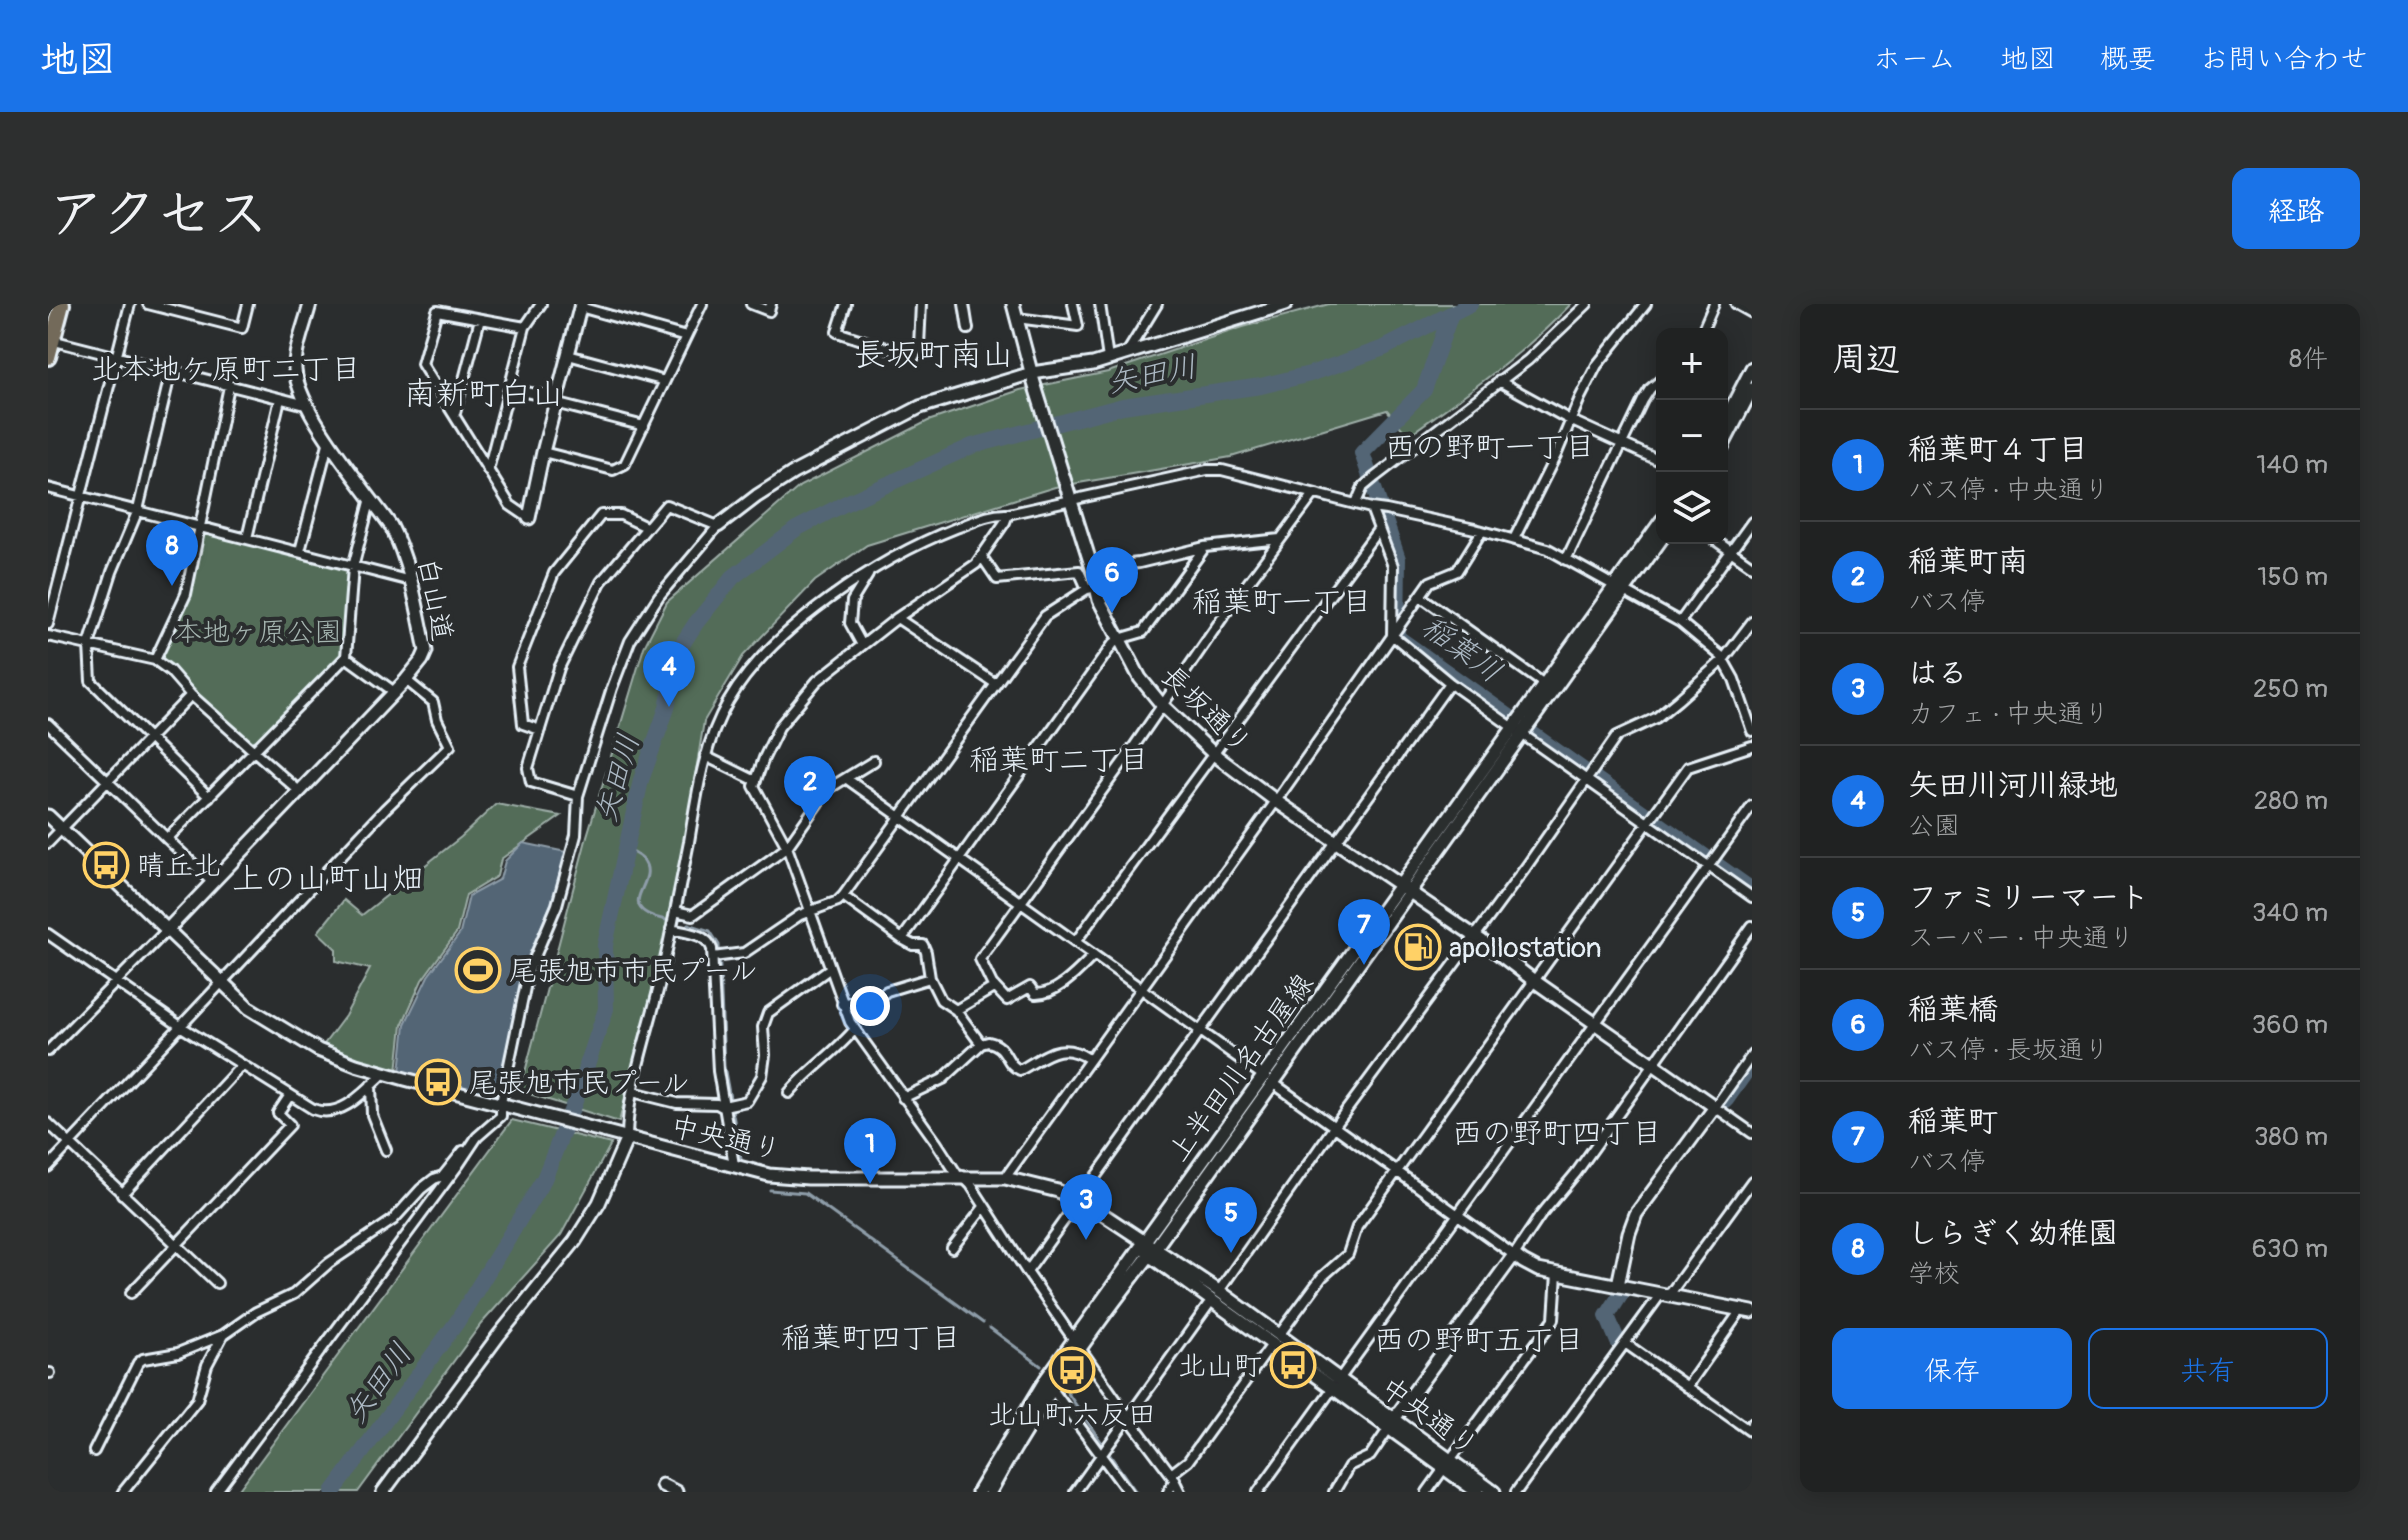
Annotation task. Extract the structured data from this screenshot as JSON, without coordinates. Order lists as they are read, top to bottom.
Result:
{
  "streets": {
    "street": [
      "白山道",
      "長坂通り",
      "上半田川名古屋線",
      "中央通り"
    ]
  },
  "crossings": [
    ["白山道", "中央通り"],
    ["長坂通り", "上半田川名古屋線"],
    ["上半田川名古屋線", "中央通り"]
  ],
  "districts": [
    "長坂町南山",
    "北本地ケ原町二丁目",
    "南新町白山",
    "西の野町一丁目",
    "稲葉町一丁目",
    "稲葉町二丁目",
    "上の山町山畑",
    "西の野町四丁目",
    "稲葉町四丁目",
    "西の野町五丁目"
  ],
  "water": ["矢田川", "稲葉川"],
  "parks": ["本地ヶ原公園"],
  "places": {
    "bus stop": [
      "晴丘北",
      "尾張旭市民プール",
      "北山町",
      "北山町六反田"
    ],
    "fuel station": ["apollostation"],
    "sports": ["尾張旭市市民プール"]
  },
  "page": {
    "header": "地図",
    "nav": [
      "ホーム",
      "地図",
      "概要",
      "お問い合わせ"
    ],
    "title": "アクセス",
    "buttons": [
      "経路",
      ["保存", "共有"]
    ],
    "heading": ["周辺", "8件"],
    "map_buttons": ["+", "−"],
    "list": [
      {
        "mark": "1",
        "name": "稲葉町４丁目",
        "note": "バス停 · 中央通り",
        "value": "140 m"
      },
      {
        "mark": "2",
        "name": "稲葉町南",
        "note": "バス停",
        "value": "150 m"
      },
      {
        "mark": "3",
        "name": "はる",
        "note": "カフェ · 中央通り",
        "value": "250 m"
      },
      {
        "mark": "4",
        "name": "矢田川河川緑地",
        "note": "公園",
        "value": "280 m"
      },
      {
        "mark": "5",
        "name": "ファミリーマート",
        "note": "スーパー · 中央通り",
        "value": "340 m"
      },
      {
        "mark": "6",
        "name": "稲葉橋",
        "note": "バス停 · 長坂通り",
        "value": "360 m"
      },
      {
        "mark": "7",
        "name": "稲葉町",
        "note": "バス停",
        "value": "380 m"
      },
      {
        "mark": "8",
        "name": "しらぎく幼稚園",
        "note": "学校",
        "value": "630 m"
      }
    ],
    "pins": [
      "8",
      "6",
      "4",
      "2",
      "7",
      "1",
      "3",
      "5"
    ]
  }
}
